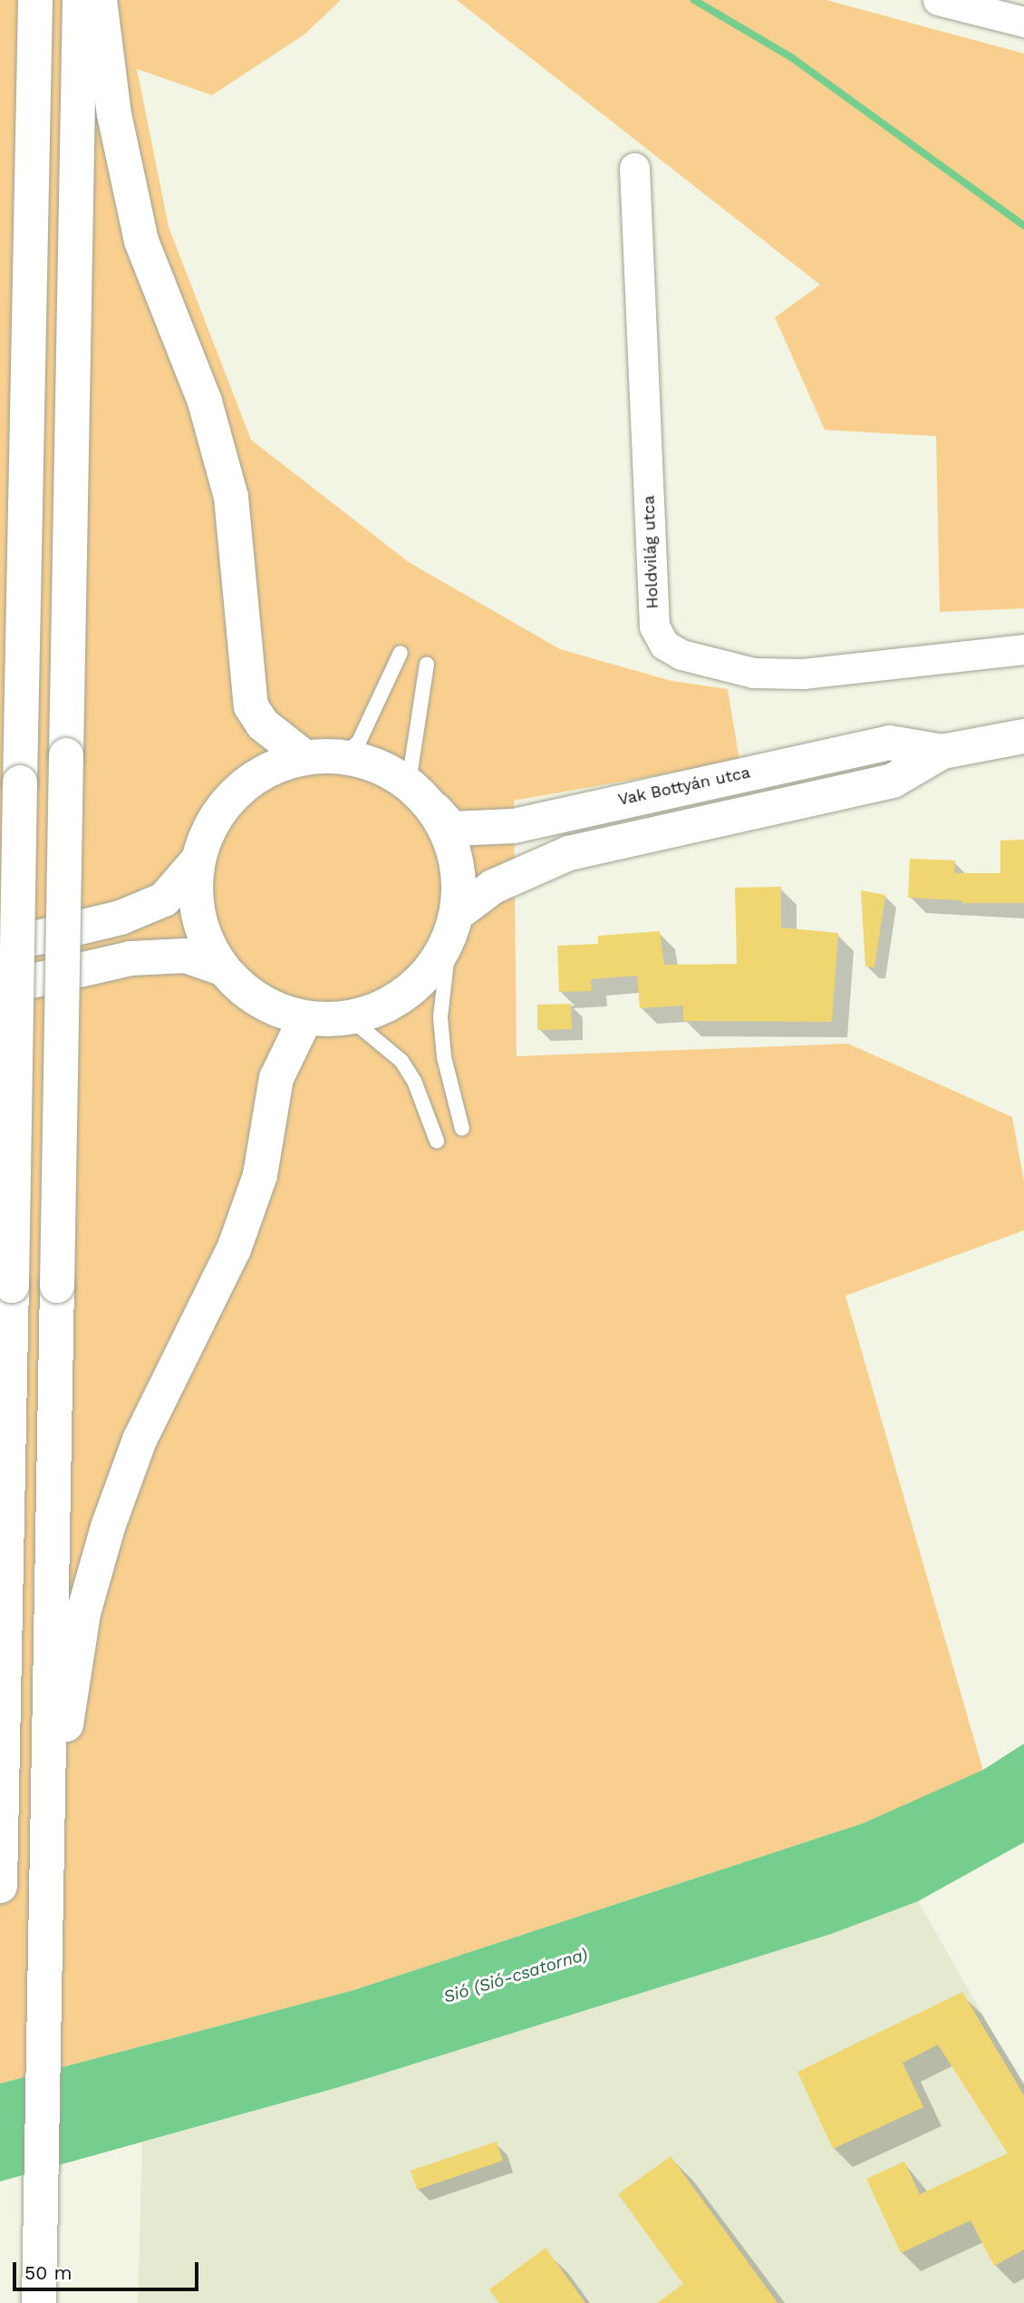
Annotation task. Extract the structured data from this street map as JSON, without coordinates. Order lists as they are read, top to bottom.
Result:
{
  "streets": {
    "main road": ["Vak Bottyán utca"],
    "street": ["Holdvilág utca"]
  },
  "water": ["Sió (Sió-csatorna)"],
  "scale_bar": "50 m"
}
